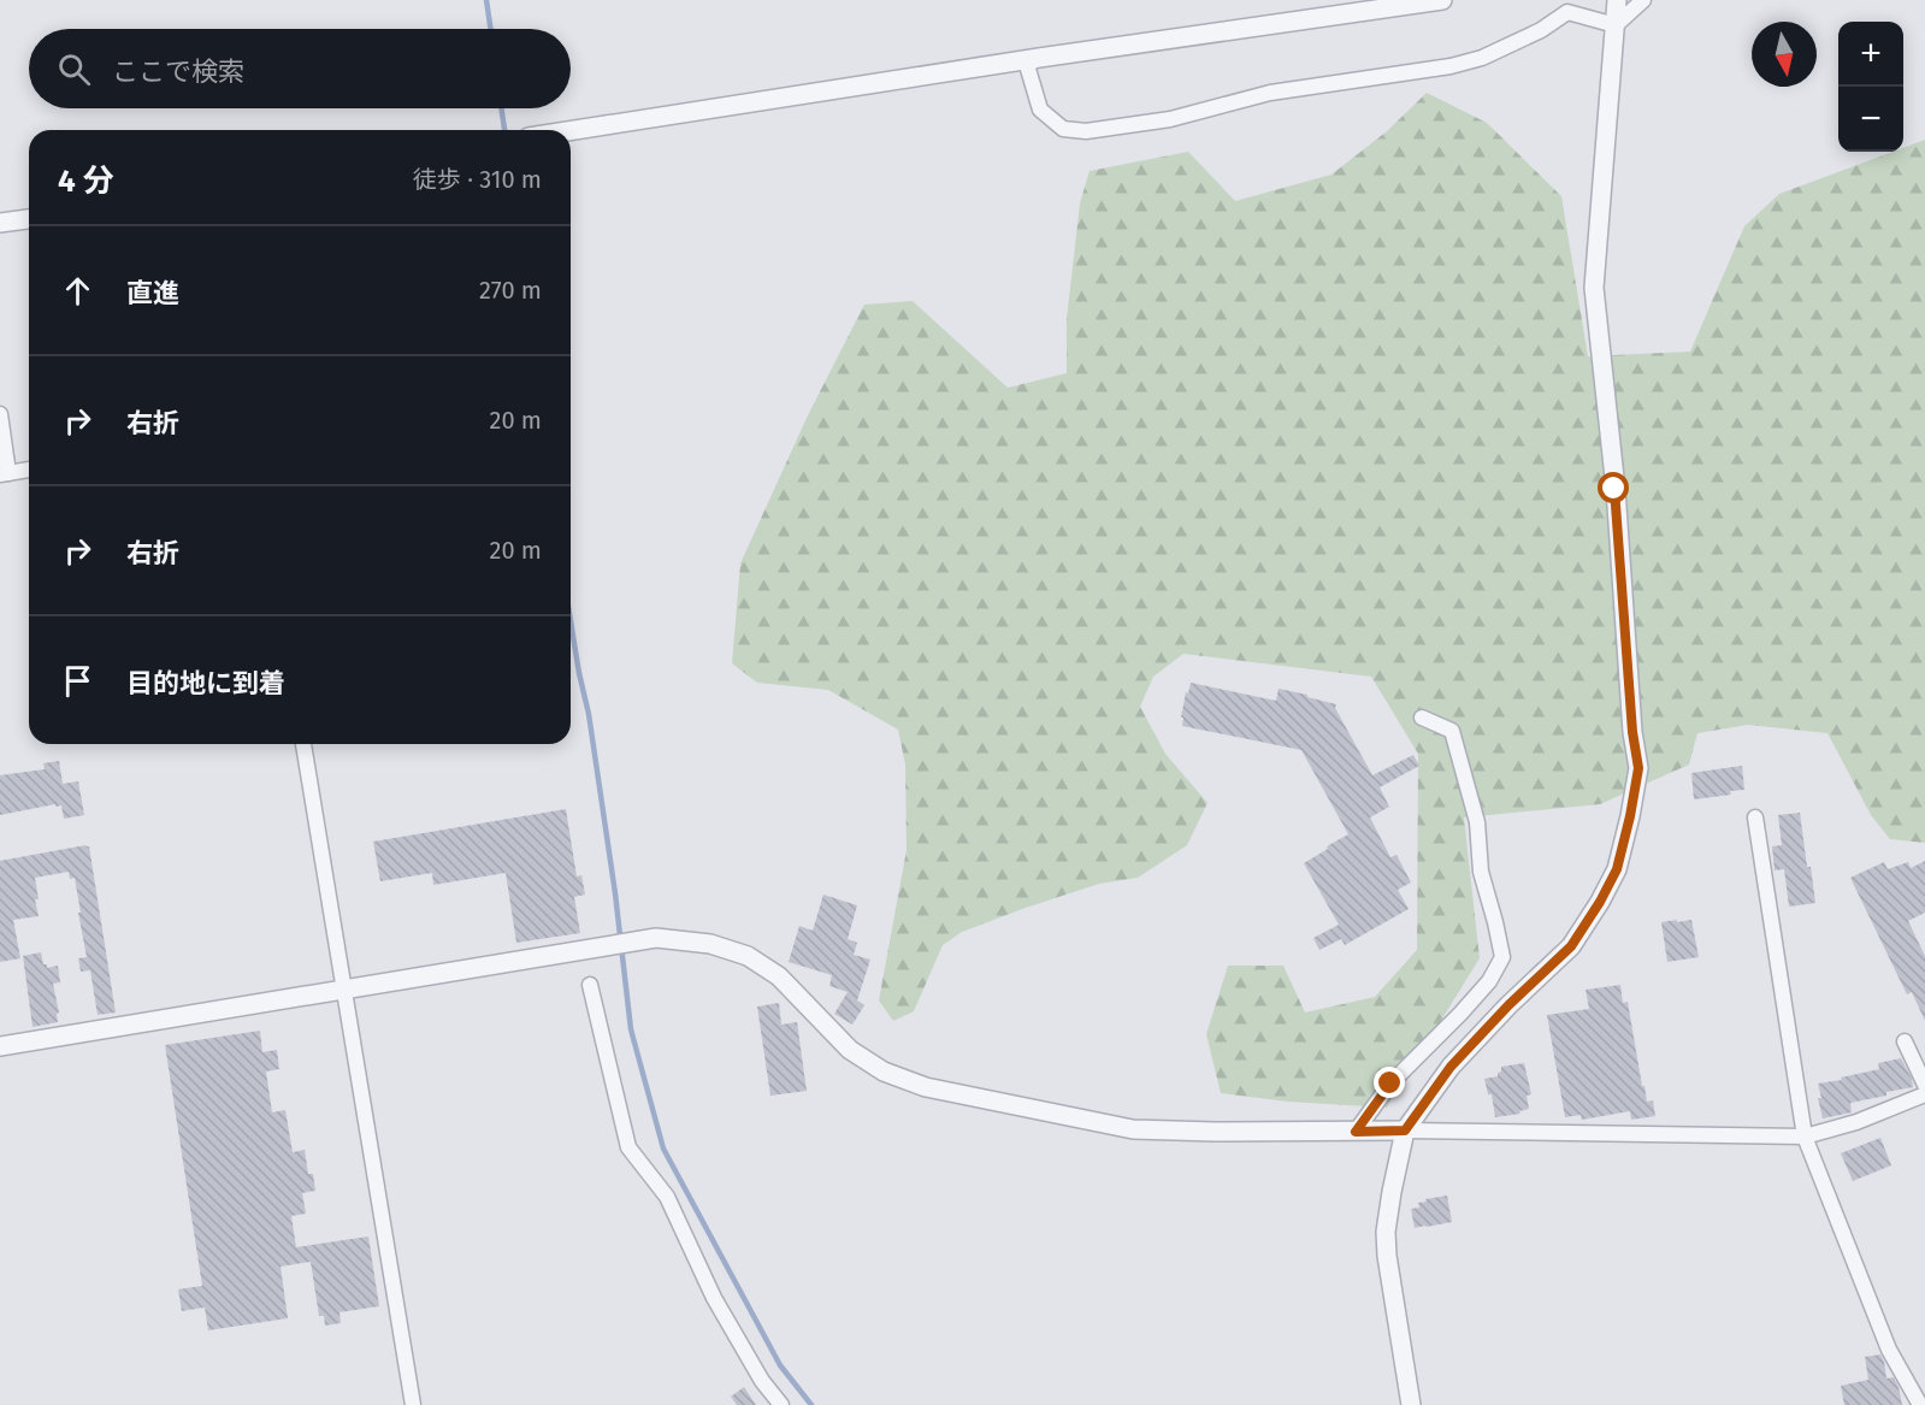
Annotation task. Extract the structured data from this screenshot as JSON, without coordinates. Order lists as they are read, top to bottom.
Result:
{
  "north": "bottom",
  "page": {
    "map_buttons": ["+", "−"],
    "search": "ここで検索",
    "heading": ["4 分", "徒歩 · 310 m"],
    "list": [
      ["直進", "270 m"],
      ["右折", "20 m"],
      ["右折", "20 m"],
      "目的地に到着"
    ]
  }
}
